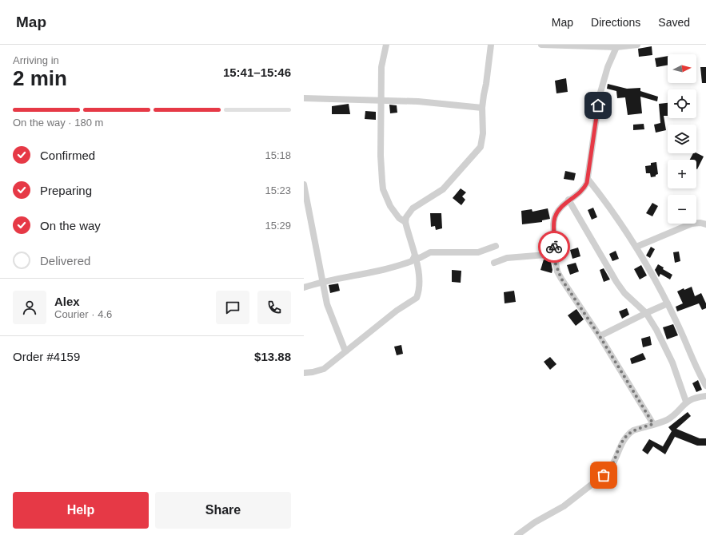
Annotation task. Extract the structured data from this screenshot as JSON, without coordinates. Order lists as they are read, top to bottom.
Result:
{
  "north": "right",
  "page": {
    "header": "Map",
    "nav": ["Map", "Directions", "Saved"],
    "heading": ["2 min", "Arriving in", "15:41–15:46"],
    "panel": [
      "Alex",
      "Courier · 4.6",
      "Order #4159",
      "$13.88"
    ],
    "map_buttons": ["+", "−"],
    "bar": "On the way · 180 m",
    "list": [
      ["Confirmed", "15:18"],
      ["Preparing", "15:23"],
      ["On the way", "15:29"],
      "Delivered"
    ],
    "buttons": ["Help", "Share"]
  }
}
